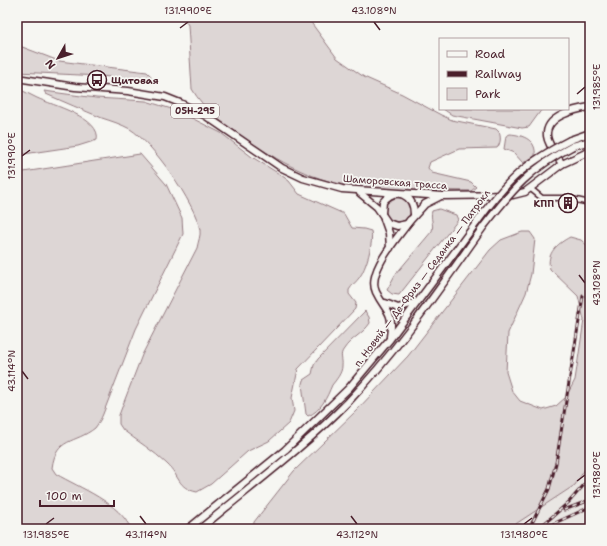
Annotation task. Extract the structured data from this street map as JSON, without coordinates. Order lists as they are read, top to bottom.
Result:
{
  "streets": {
    "main road": ["05Н-295", "Шаморовская трасса", "п. Новый — Де-Фриз — Седанка — Патрокл"]
  },
  "crossings": [
    ["05Н-295", "Шаморовская трасса"]
  ],
  "places": {
    "bus stop": ["Щитовая"],
    "building": ["КПП"]
  },
  "legend": ["Road", "Railway", "Park"],
  "scale_bar": "100 m",
  "north": "bottom left",
  "coordinates": [
    "131.990°E",
    "43.108°N",
    "131.985°E",
    "43.114°N",
    "131.980°E",
    "43.112°N"
  ]
}
